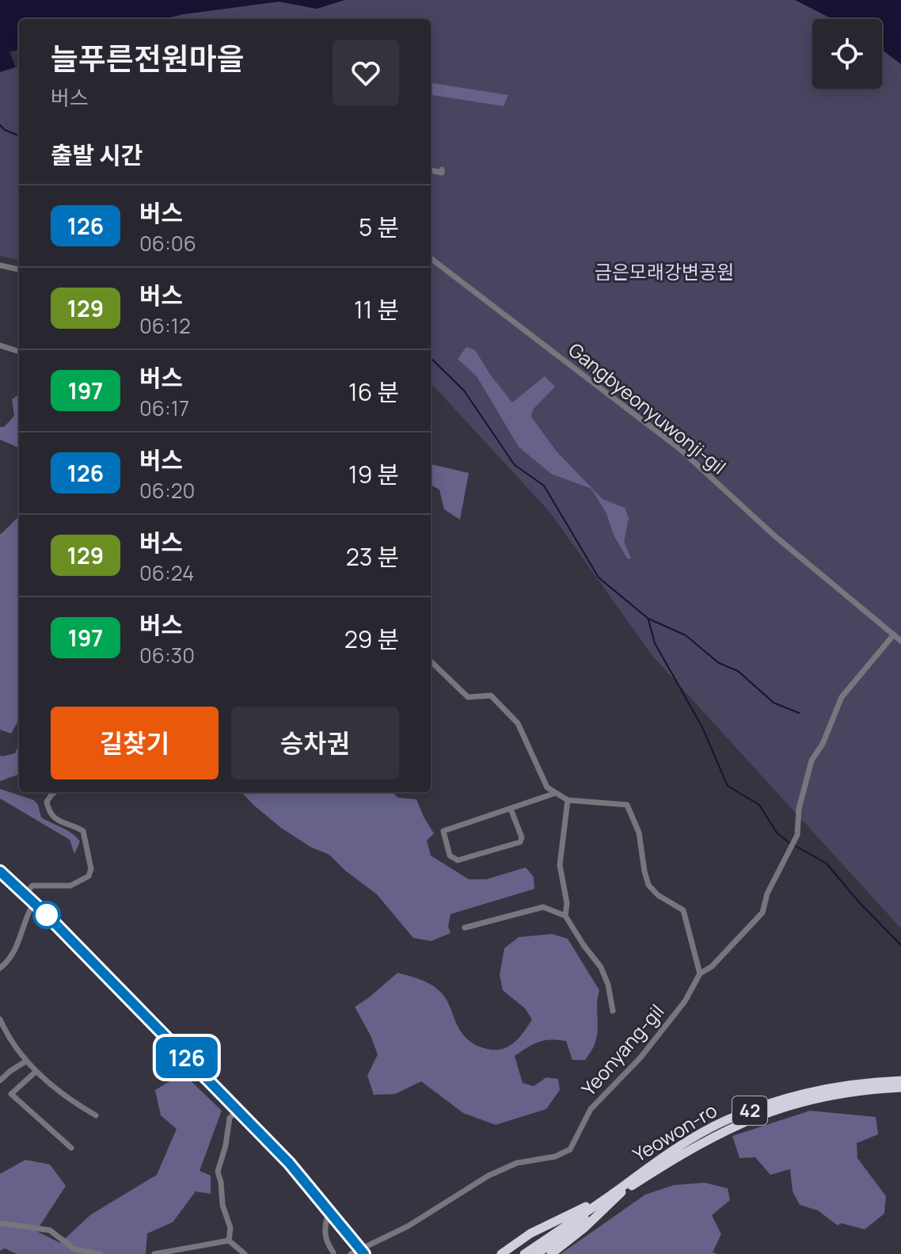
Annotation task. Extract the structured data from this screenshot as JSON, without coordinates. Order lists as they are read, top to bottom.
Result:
{
  "streets": {
    "highway": ["42", "Yeowon-ro"],
    "street": ["Gangbyeonyuwonji-gil", "Yeonyang-gil"]
  },
  "parks": ["금은모래강변공원"],
  "lines": ["bus line 126"],
  "page": {
    "on_map": "126",
    "heading": [
      ["늘푸른전원마을", "버스"],
      "출발 시간"
    ],
    "list": [
      {
        "mark": "126",
        "name": "버스",
        "note": "06:06",
        "value": "5 분"
      },
      {
        "mark": "129",
        "name": "버스",
        "note": "06:12",
        "value": "11 분"
      },
      {
        "mark": "197",
        "name": "버스",
        "note": "06:17",
        "value": "16 분"
      },
      {
        "mark": "126",
        "name": "버스",
        "note": "06:20",
        "value": "19 분"
      },
      {
        "mark": "129",
        "name": "버스",
        "note": "06:24",
        "value": "23 분"
      },
      {
        "mark": "197",
        "name": "버스",
        "note": "06:30",
        "value": "29 분"
      }
    ],
    "buttons": ["길찾기", "승차권"]
  }
}
